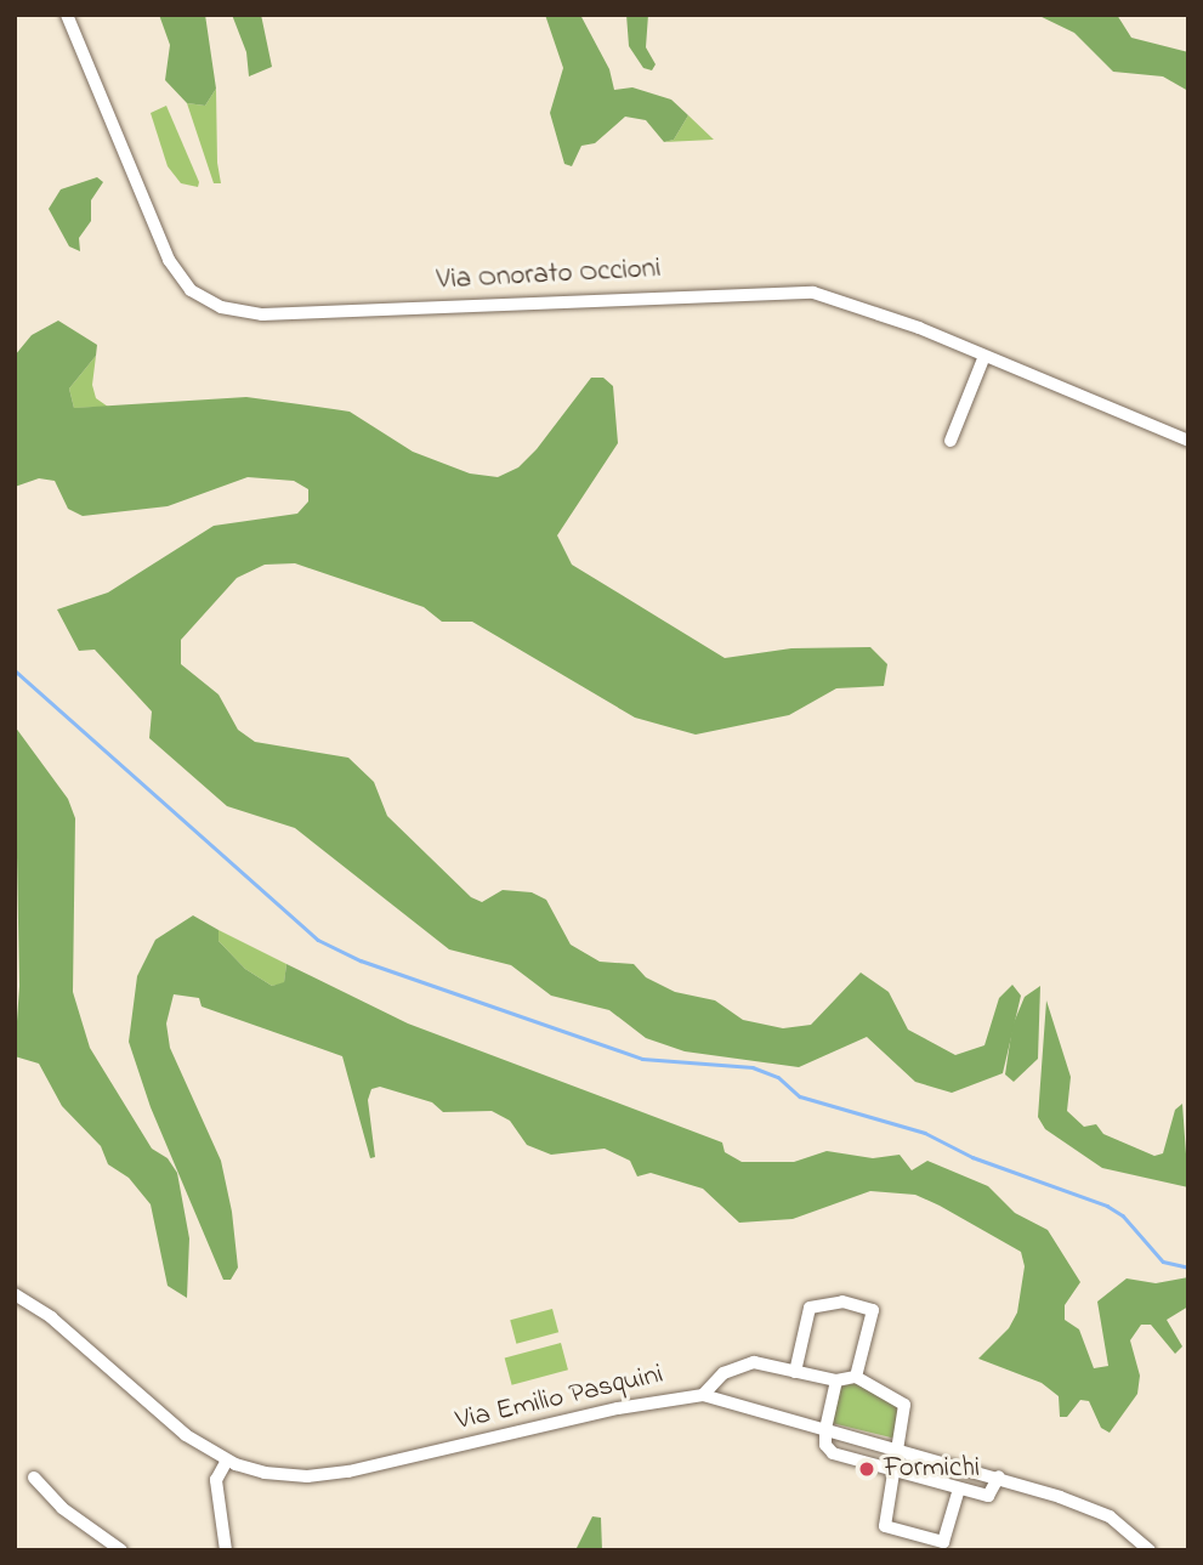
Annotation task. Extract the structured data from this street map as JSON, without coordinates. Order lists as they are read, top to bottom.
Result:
{
  "streets": {
    "street": ["Via Onorato Occioni", "Via Emilio Pasquini"]
  },
  "places": ["Formichi"]
}
